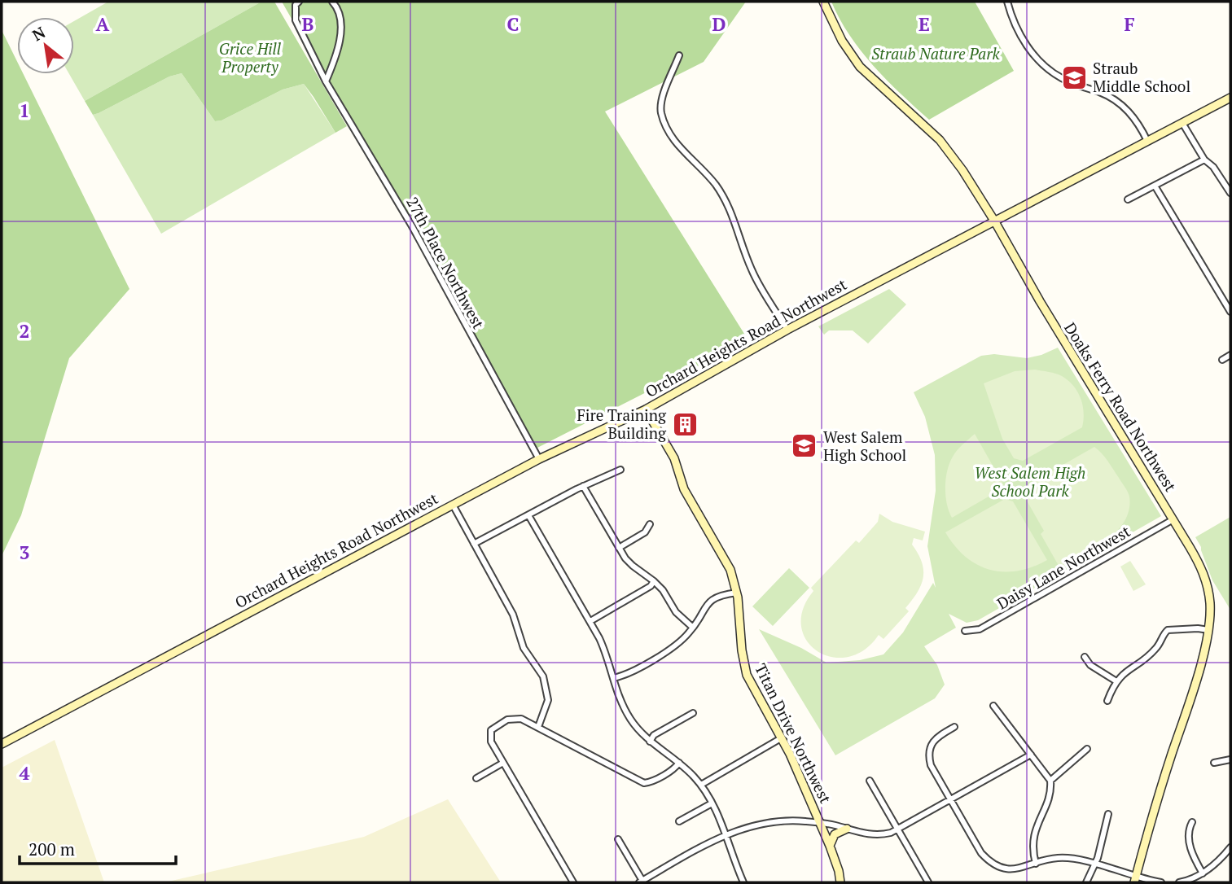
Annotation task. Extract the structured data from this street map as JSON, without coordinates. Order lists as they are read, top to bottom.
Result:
{
  "streets": {
    "street": [
      "27th Place Northwest",
      "Orchard Heights Road Northwest",
      "Doaks Ferry Road Northwest",
      "Daisy Lane Northwest",
      "Titan Drive Northwest"
    ]
  },
  "crossings": [
    ["27th Place Northwest", "Orchard Heights Road Northwest"],
    ["Orchard Heights Road Northwest", "Doaks Ferry Road Northwest"],
    ["Orchard Heights Road Northwest", "Titan Drive Northwest"],
    ["Doaks Ferry Road Northwest", "Daisy Lane Northwest"]
  ],
  "parks": ["Grice Hill Property", "Straub Nature Park", "West Salem High School Park"],
  "places": {
    "school or university": ["Straub Middle School", "West Salem High School"],
    "building": ["Fire Training Building"]
  },
  "scale_bar": "200 m",
  "north": "top left",
  "grid": {
    "columns": [
      "A",
      "B",
      "C",
      "D",
      "E",
      "F"
    ],
    "rows": [
      "1",
      "2",
      "3",
      "4"
    ]
  }
}
